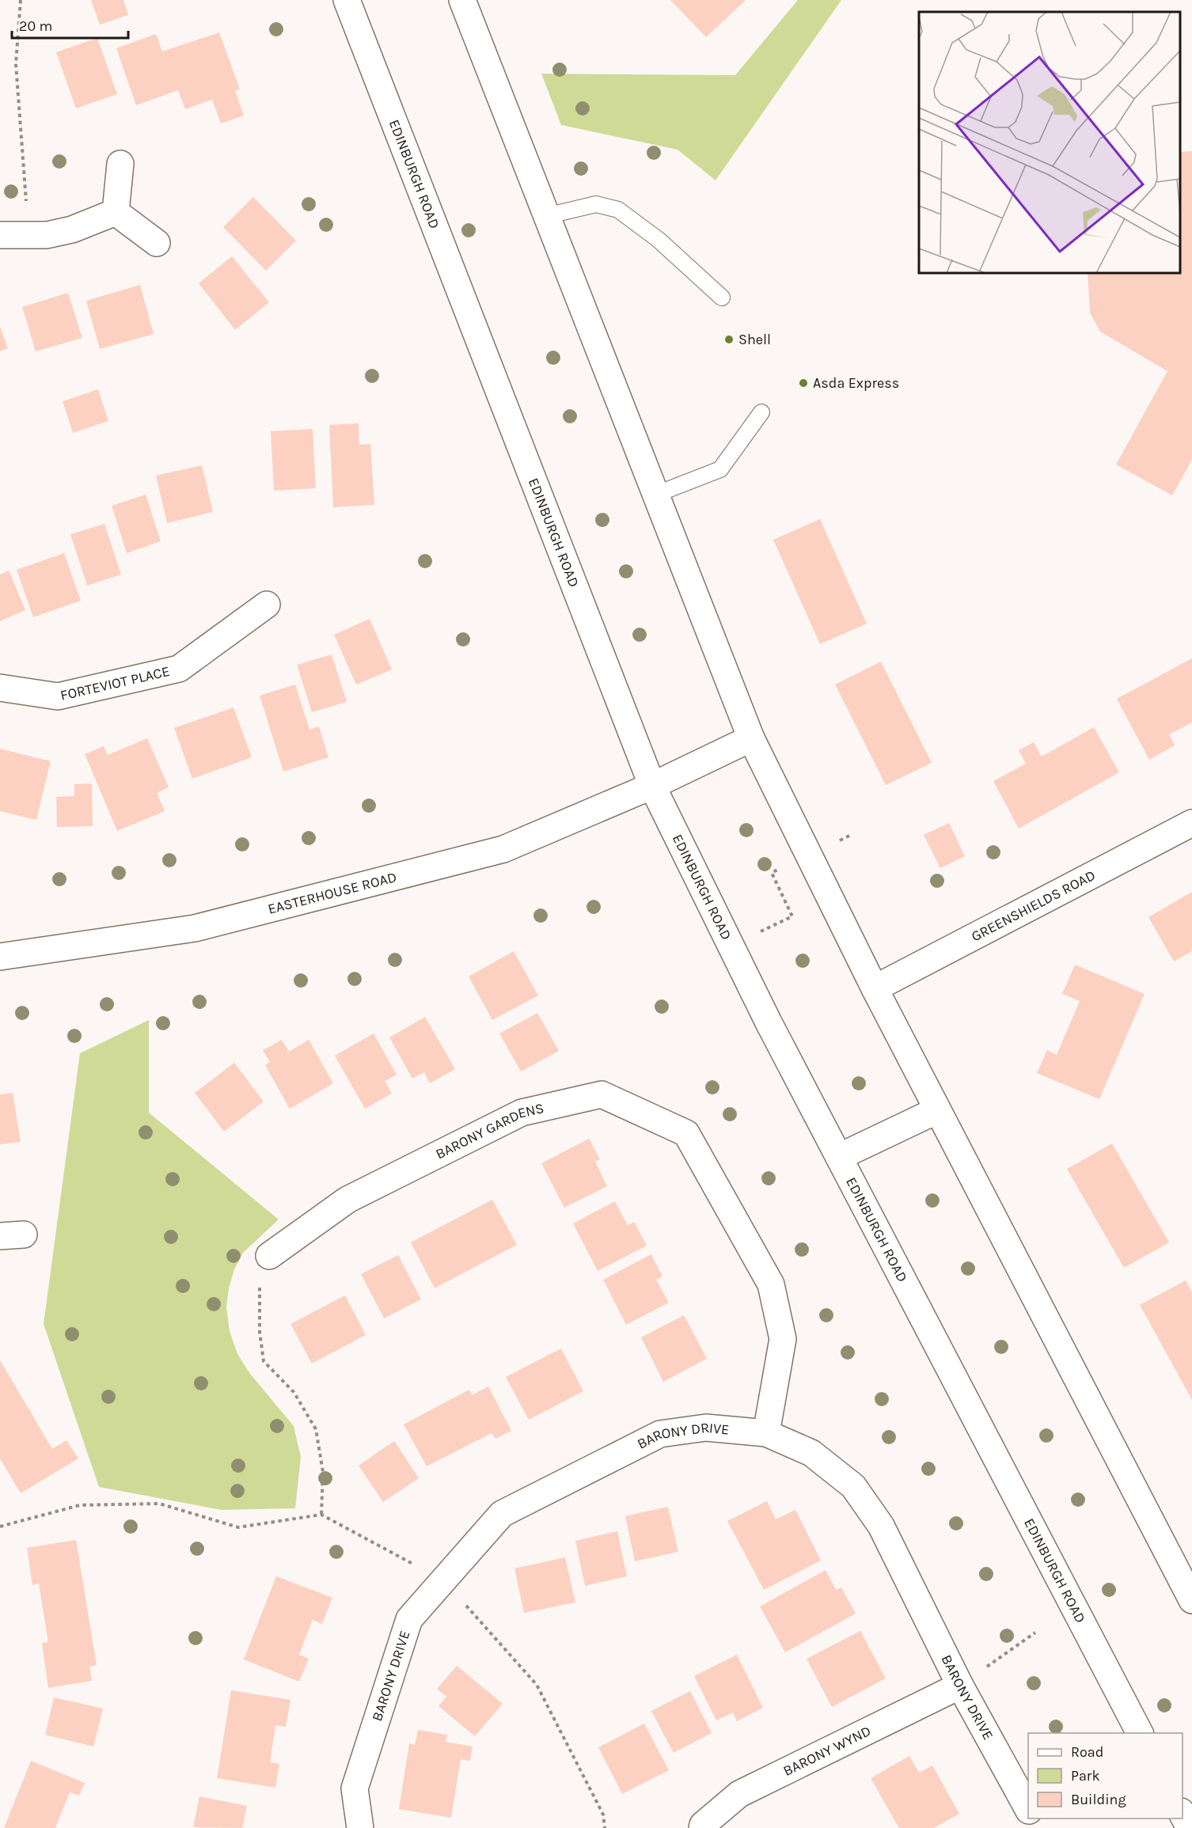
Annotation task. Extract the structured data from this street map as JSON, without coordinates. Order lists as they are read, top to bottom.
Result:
{
  "streets": {
    "main road": [
      "EDINBURGH ROAD",
      "FORTEVIOT PLACE",
      "EASTERHOUSE ROAD",
      "GREENSHIELDS ROAD",
      "BARONY GARDENS",
      "BARONY DRIVE",
      "BARONY WYND"
    ]
  },
  "crossings": [
    ["EDINBURGH ROAD", "EASTERHOUSE ROAD"],
    ["BARONY GARDENS", "BARONY DRIVE"],
    ["BARONY DRIVE", "BARONY WYND"]
  ],
  "places": ["Shell", "Asda Express"],
  "legend": ["Road", "Park", "Building"],
  "scale_bar": "20 m"
}
